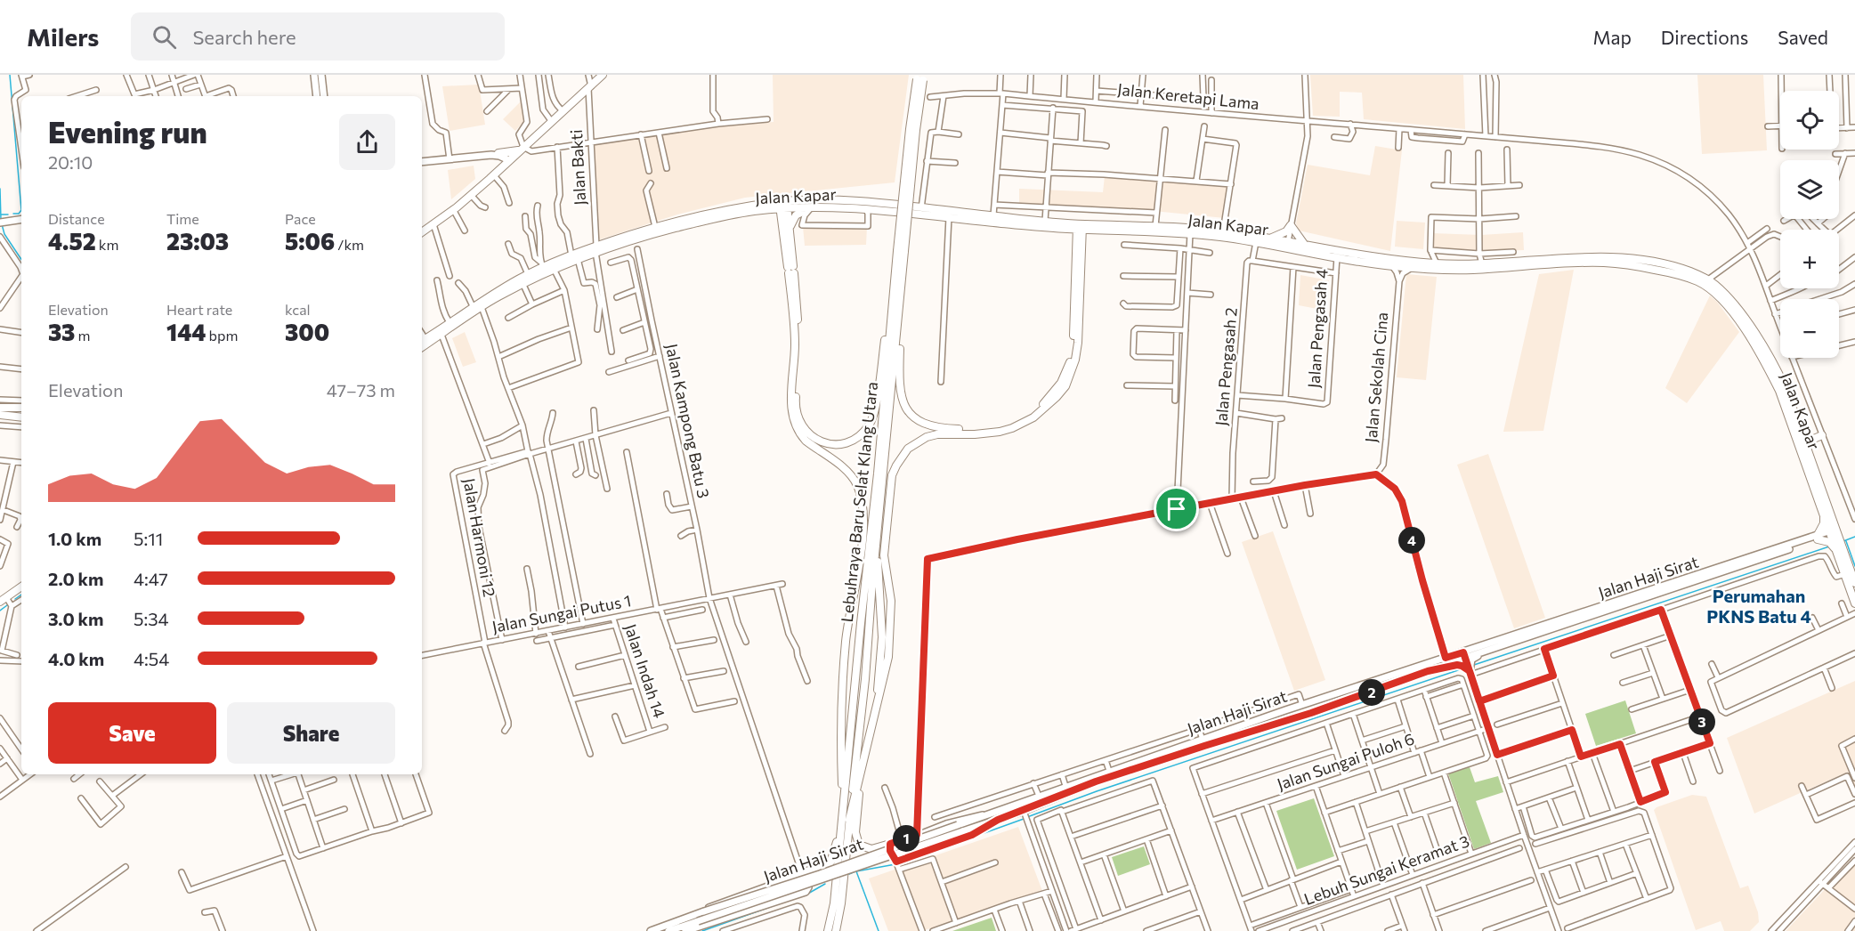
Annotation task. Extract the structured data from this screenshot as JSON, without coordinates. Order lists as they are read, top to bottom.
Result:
{
  "streets": {
    "highway": ["Jalan Kapar", "Lebuhraya Baru Selat Klang Utara"],
    "main road": ["Jalan Haji Sirat"],
    "street": [
      "Jalan Keretapi Lama",
      "Jalan Bakti",
      "Jalan Pengasah 4",
      "Jalan Pengasah 2",
      "Jalan Sekolah Cina",
      "Jalan Kampong Batu 3",
      "Jalan Harmoni 12",
      "Jalan Sungai Putus 1",
      "Jalan Indah 14",
      "Jalan Sungai Puloh 6",
      "Lebuh Sungai Keramat 3"
    ]
  },
  "crossings": [
    ["Jalan Keretapi Lama", "Jalan Kapar"],
    ["Jalan Bakti", "Jalan Kapar"],
    ["Jalan Kapar", "Jalan Pengasah 4"],
    ["Jalan Kapar", "Jalan Pengasah 2"],
    ["Jalan Kapar", "Jalan Haji Sirat"],
    ["Jalan Kampong Batu 3", "Jalan Sungai Putus 1"],
    ["Jalan Harmoni 12", "Jalan Sungai Putus 1"],
    ["Jalan Sungai Putus 1", "Jalan Indah 14"]
  ],
  "districts": ["Perumahan PKNS Batu 4"],
  "page": {
    "header": "Milers",
    "search": "Search here",
    "nav": ["Map", "Directions", "Saved"],
    "map_buttons": ["+", "−"],
    "heading": ["Evening run", "20:10"],
    "stats": [
      ["Distance", "4.52 km"],
      ["Time", "23:03"],
      ["Pace", "5:06 /km"],
      ["Elevation", "33 m"],
      ["Heart rate", "144 bpm"],
      ["kcal", "300"]
    ],
    "chart": ["Elevation", "47–73 m"],
    "list": [
      {
        "name": "1.0 km",
        "note": "5:11"
      },
      {
        "name": "2.0 km",
        "note": "4:47"
      },
      {
        "name": "3.0 km",
        "note": "5:34"
      },
      {
        "name": "4.0 km",
        "note": "4:54"
      }
    ],
    "pins": [
      "4",
      "2",
      "3",
      "1"
    ],
    "buttons": ["Save", "Share"]
  }
}
